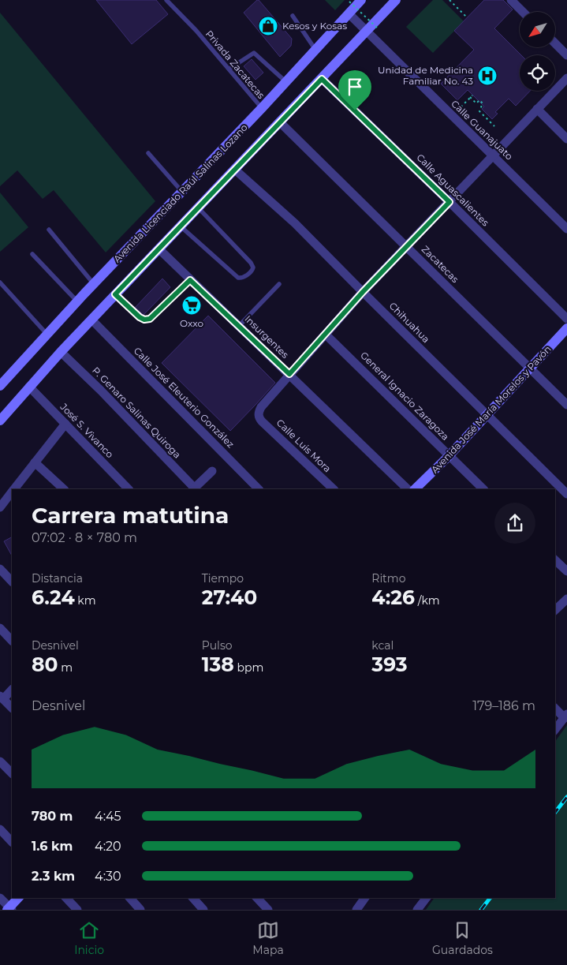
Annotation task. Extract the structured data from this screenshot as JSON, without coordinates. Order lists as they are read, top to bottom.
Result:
{
  "streets": {
    "main road": ["Avenida Licenciado Raúl Salinas Lozano", "Avenida José María Morelos y Pavón"],
    "street": [
      "Calle Guanajuato",
      "Calle Aguascalientes",
      "Zacatecas",
      "Chihuahua",
      "Insurgentes",
      "General Ignacio Zaragoza",
      "Calle José Eleuterio González",
      "P. Genaro Salinas Quiroga",
      "José S. Vivanco",
      "Calle Luis Mora"
    ],
    "lane": ["Privada Zacatecas"]
  },
  "crossings": [
    ["Privada Zacatecas", "Avenida Licenciado Raúl Salinas Lozano"],
    ["Calle Guanajuato", "Avenida Licenciado Raúl Salinas Lozano"],
    ["Zacatecas", "Avenida José María Morelos y Pavón"],
    ["Chihuahua", "Avenida José María Morelos y Pavón"],
    ["Insurgentes", "Calle Luis Mora"],
    ["General Ignacio Zaragoza", "Avenida José María Morelos y Pavón"]
  ],
  "places": {
    "shop": ["Kesos y Kosas"],
    "hospital": ["Unidad de Medicina Familiar No. 43"],
    "supermarket": ["Oxxo"]
  },
  "north": "bottom left",
  "page": {
    "heading": ["Carrera matutina", "07:02 · 8 × 780 m"],
    "stats": [
      ["Distancia", "6.24 km"],
      ["Tiempo", "27:40"],
      ["Ritmo", "4:26 /km"],
      ["Desnivel", "80 m"],
      ["Pulso", "138 bpm"],
      ["kcal", "393"]
    ],
    "chart": ["Desnivel", "179–186 m"],
    "list": [
      {
        "name": "780 m",
        "note": "4:45"
      },
      {
        "name": "1.6 km",
        "note": "4:20"
      },
      {
        "name": "2.3 km",
        "note": "4:30"
      }
    ],
    "tabs": ["Inicio", "Mapa", "Guardados"]
  }
}
